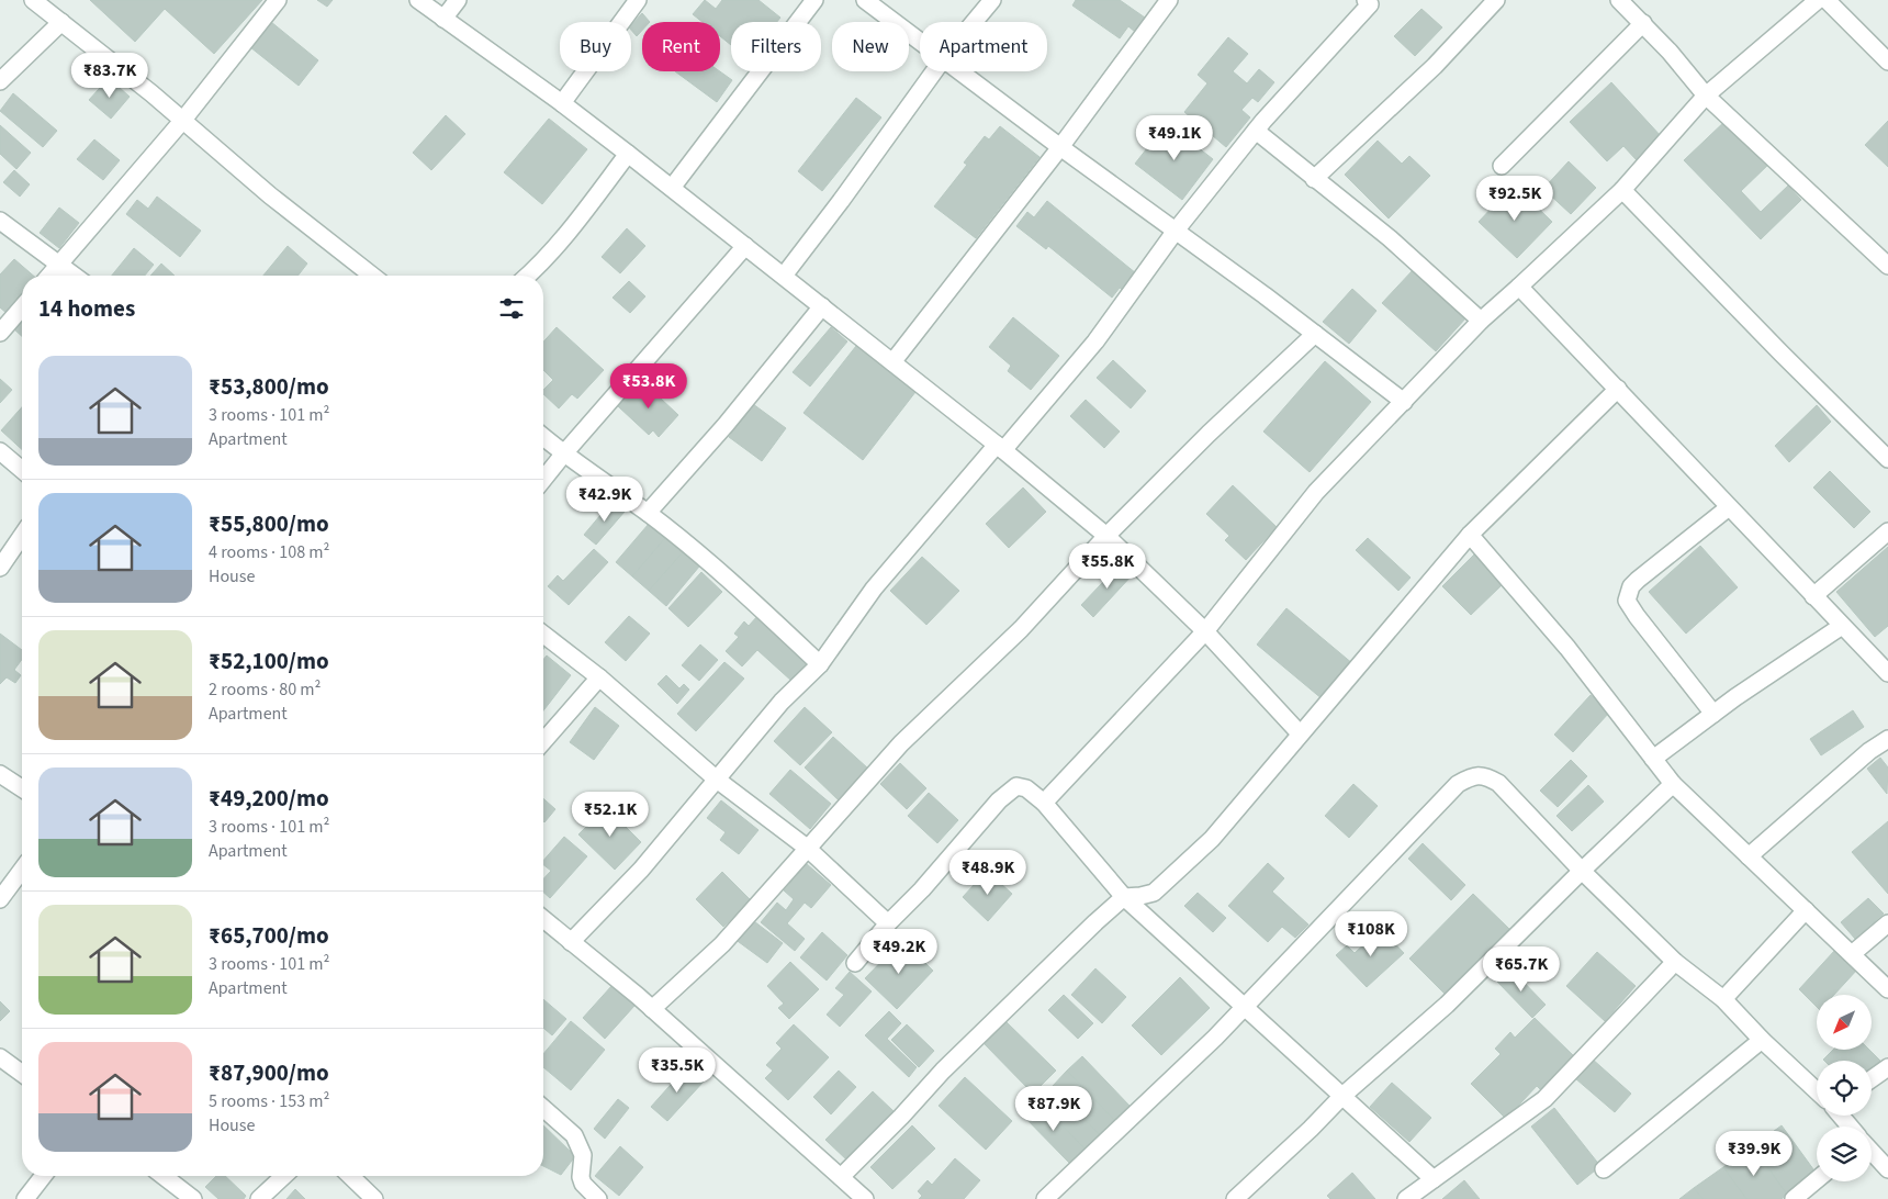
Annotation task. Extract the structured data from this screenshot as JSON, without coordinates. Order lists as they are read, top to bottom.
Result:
{
  "north": "bottom left",
  "page": {
    "chip": [
      "Buy",
      "Rent",
      "Filters",
      "New",
      "Apartment"
    ],
    "price": [
      "₹83.7K",
      "₹49.1K",
      "₹92.5K",
      "₹53.8K",
      "₹42.9K",
      "₹55.8K",
      "₹52.1K",
      "₹48.9K",
      "₹108K",
      "₹49.2K",
      "₹65.7K",
      "₹35.5K",
      "₹87.9K",
      "₹39.9K"
    ],
    "heading": "14 homes",
    "list": [
      {
        "name": "₹53,800/mo",
        "note": "3 rooms · 101 m² · Apartment"
      },
      {
        "name": "₹55,800/mo",
        "note": "4 rooms · 108 m² · House"
      },
      {
        "name": "₹52,100/mo",
        "note": "2 rooms · 80 m² · Apartment"
      },
      {
        "name": "₹49,200/mo",
        "note": "3 rooms · 101 m² · Apartment"
      },
      {
        "name": "₹65,700/mo",
        "note": "3 rooms · 101 m² · Apartment"
      },
      {
        "name": "₹87,900/mo",
        "note": "5 rooms · 153 m² · House"
      }
    ]
  }
}
